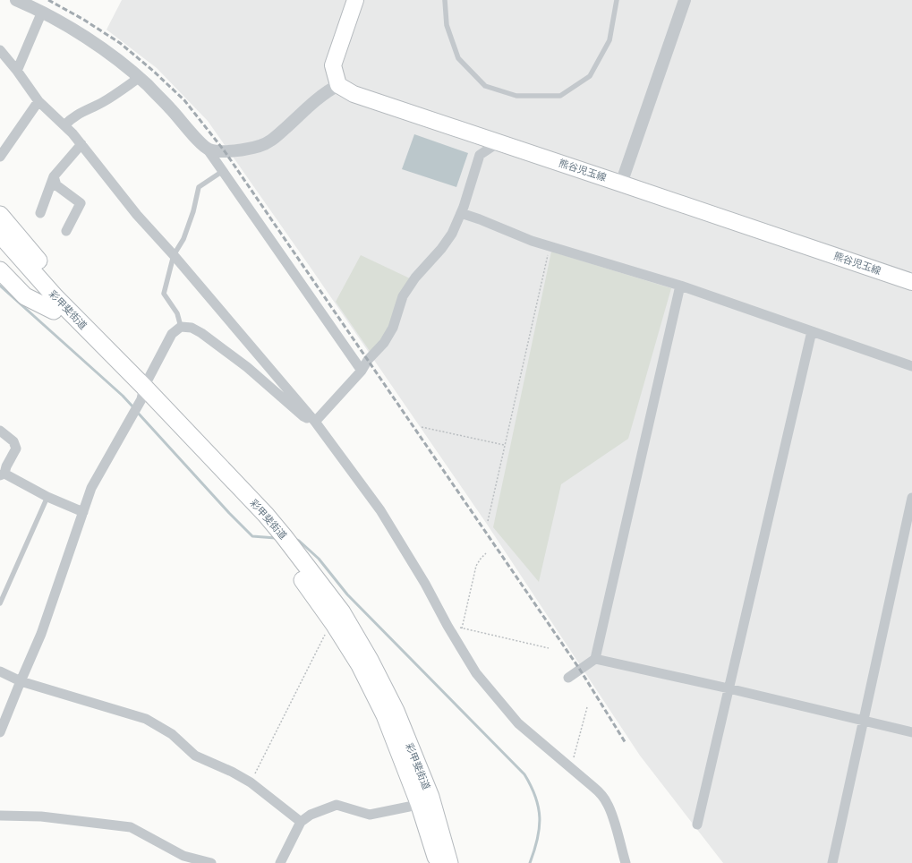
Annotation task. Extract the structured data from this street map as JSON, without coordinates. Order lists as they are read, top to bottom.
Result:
{
  "streets": {
    "highway": ["彩甲斐街道"],
    "main road": ["熊谷児玉線"]
  }
}
